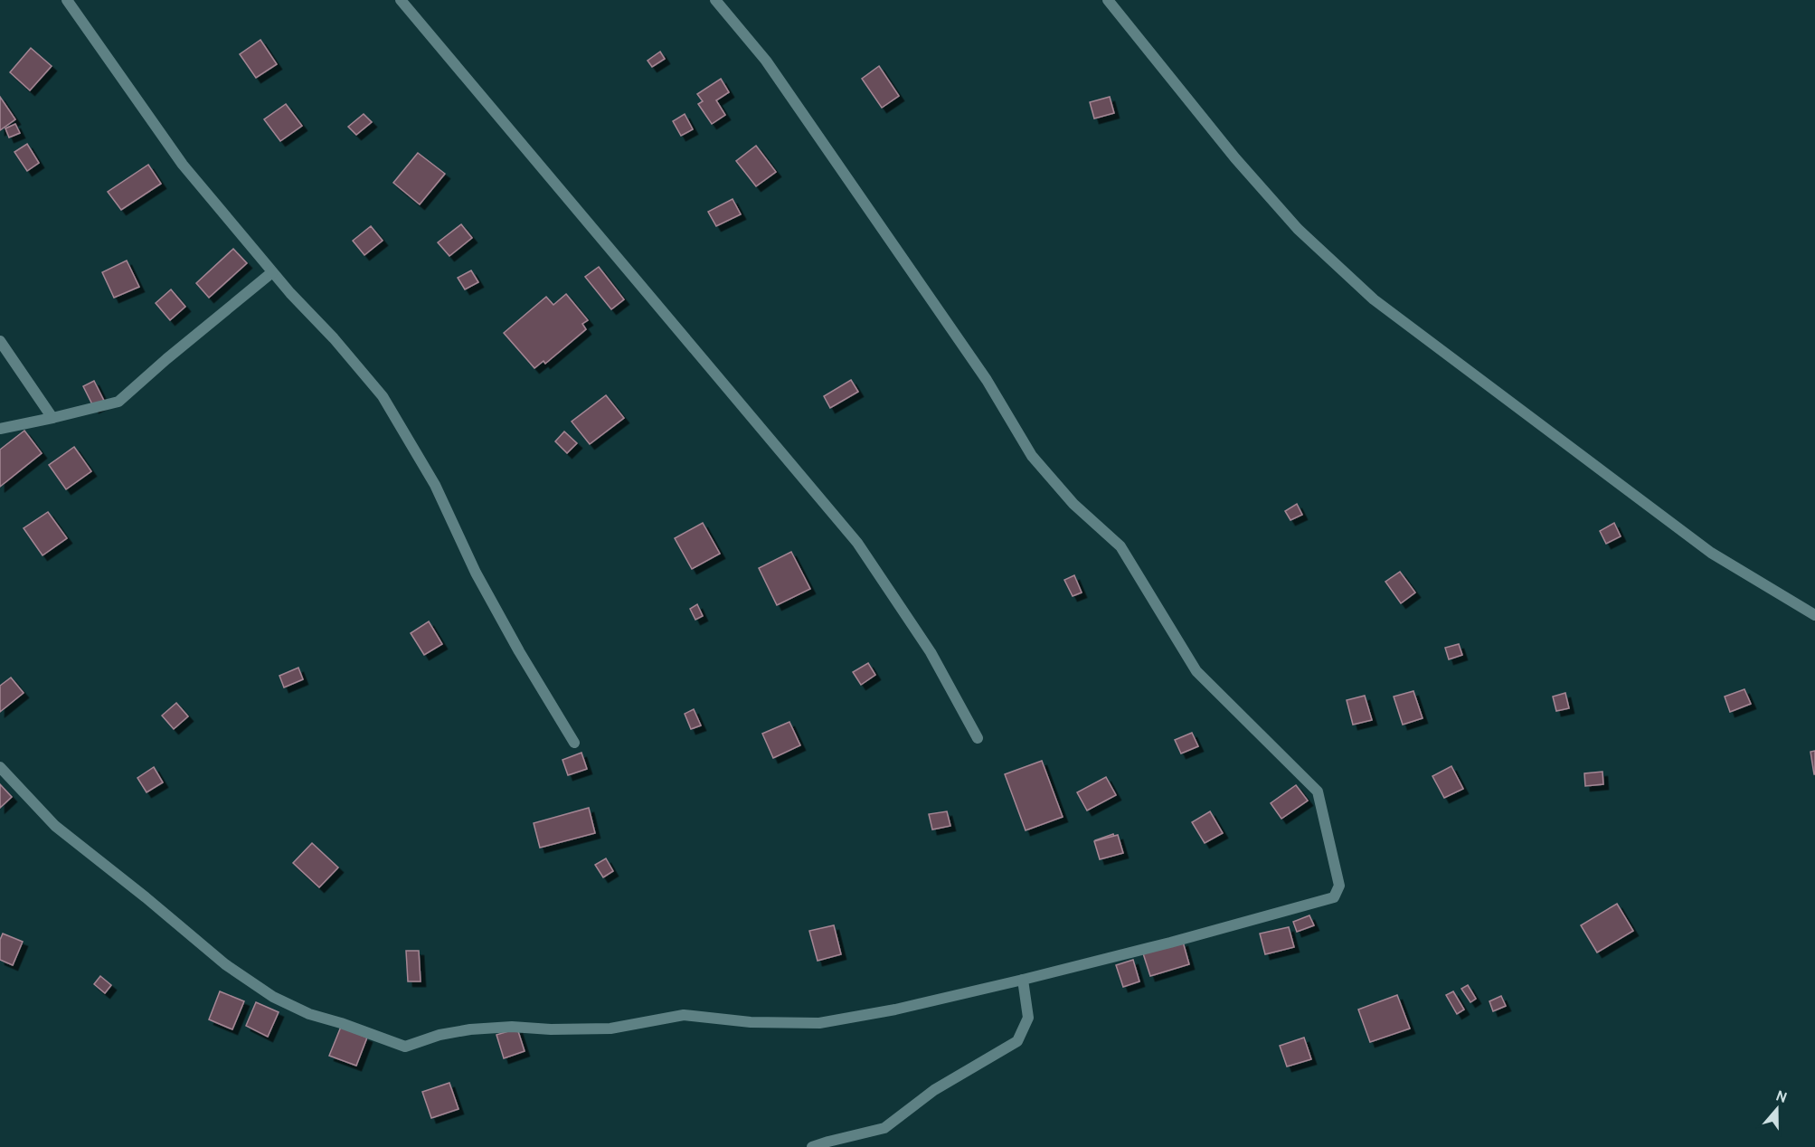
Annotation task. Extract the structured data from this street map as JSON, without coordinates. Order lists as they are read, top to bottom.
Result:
{
  "north": "top"
}
